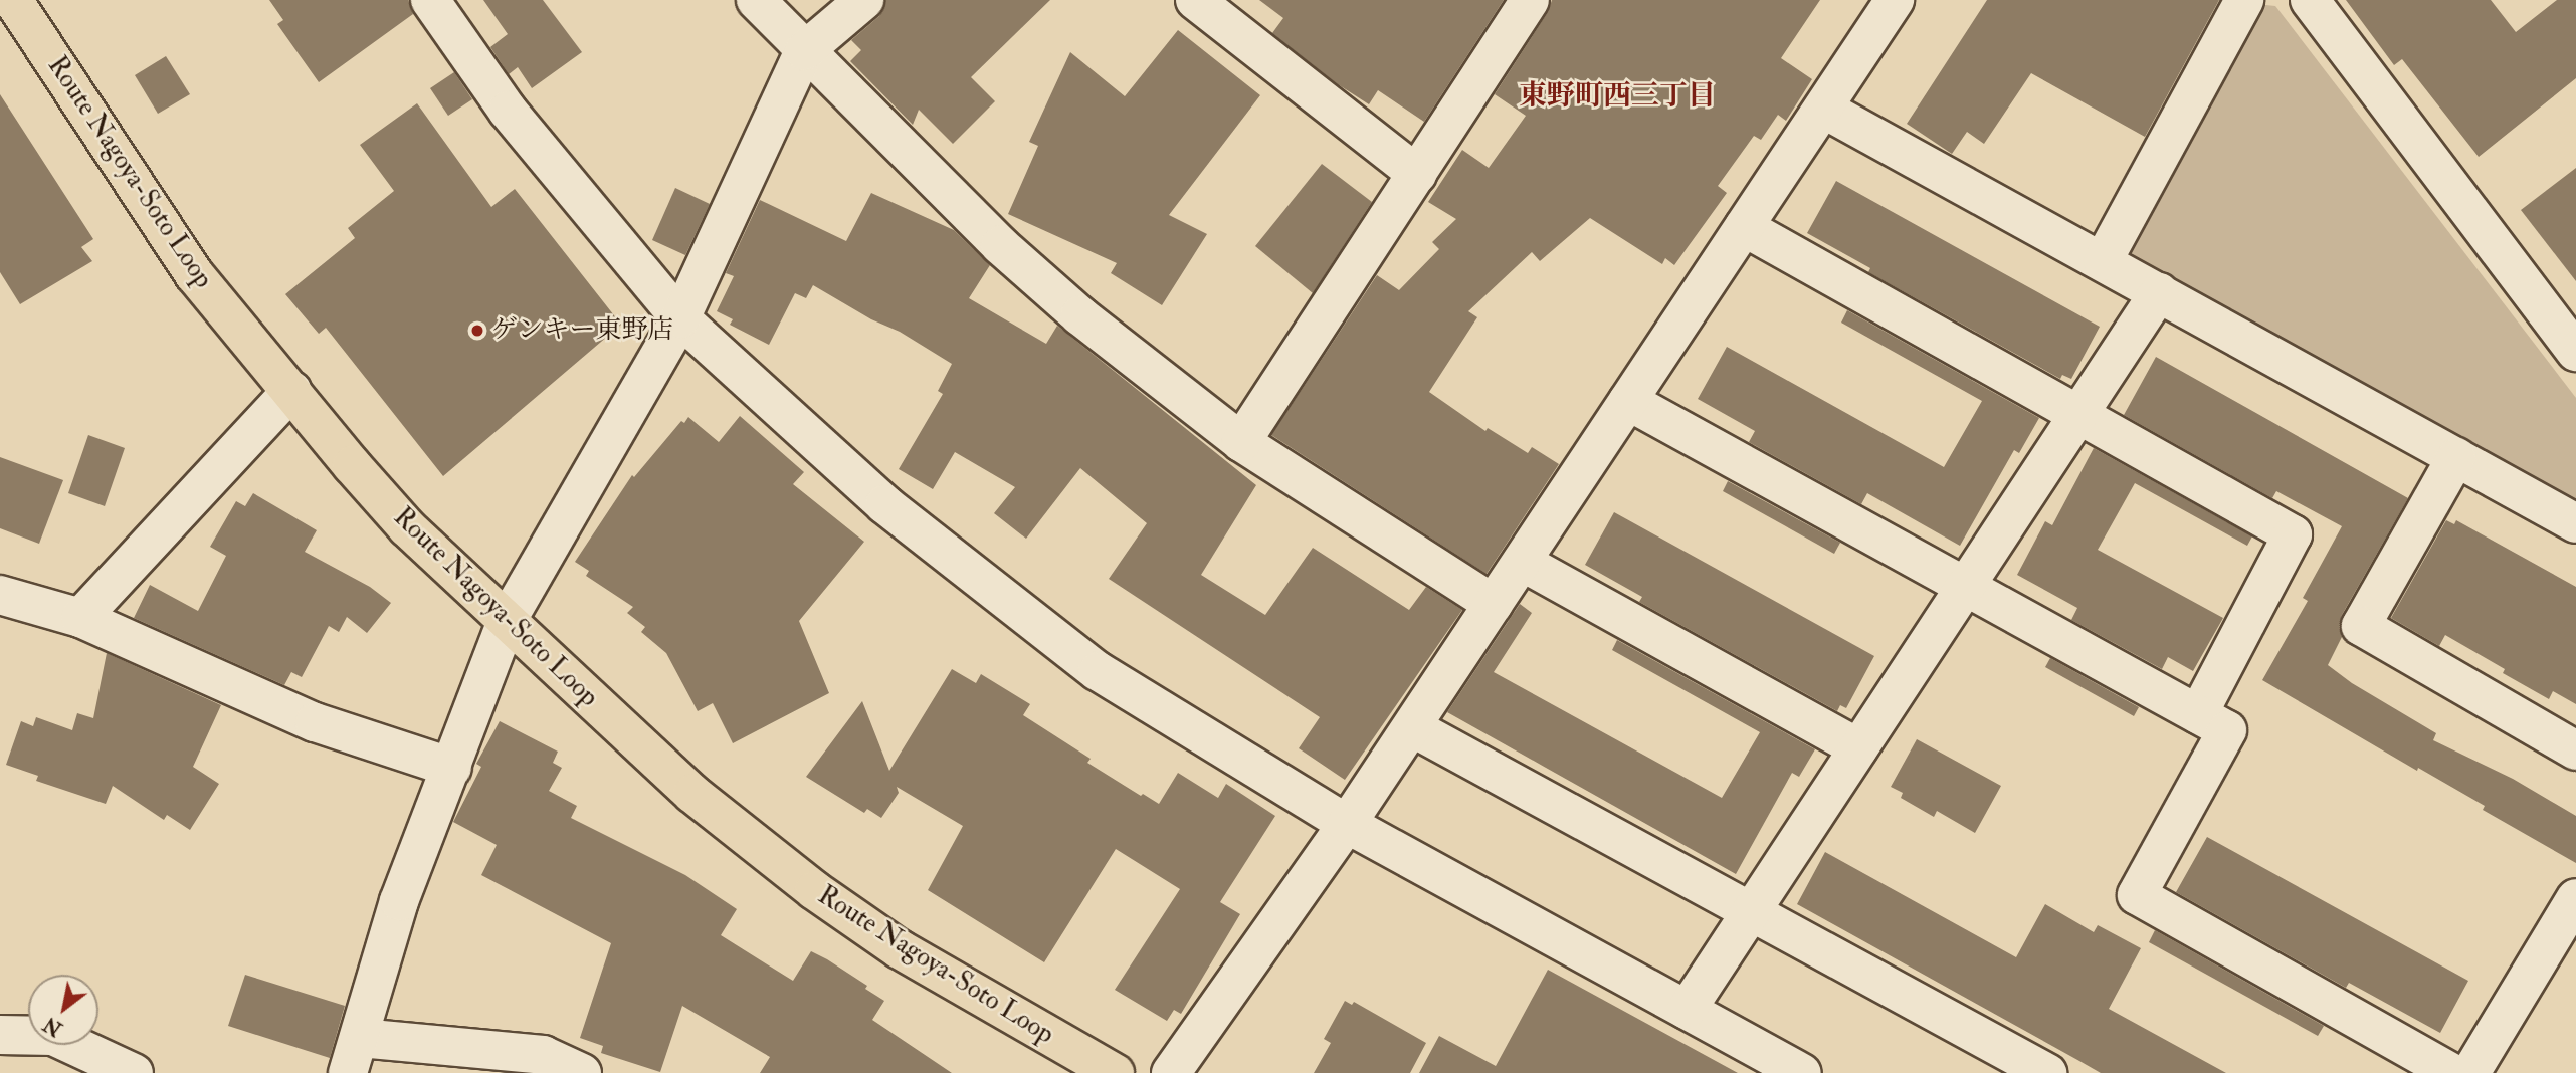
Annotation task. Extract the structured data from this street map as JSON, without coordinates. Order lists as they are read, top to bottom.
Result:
{
  "streets": {
    "main road": ["Route Nagoya-Soto Loop"]
  },
  "districts": ["東野町西三丁目"],
  "places": ["ゲンキー東野店"],
  "north": "bottom left"
}
